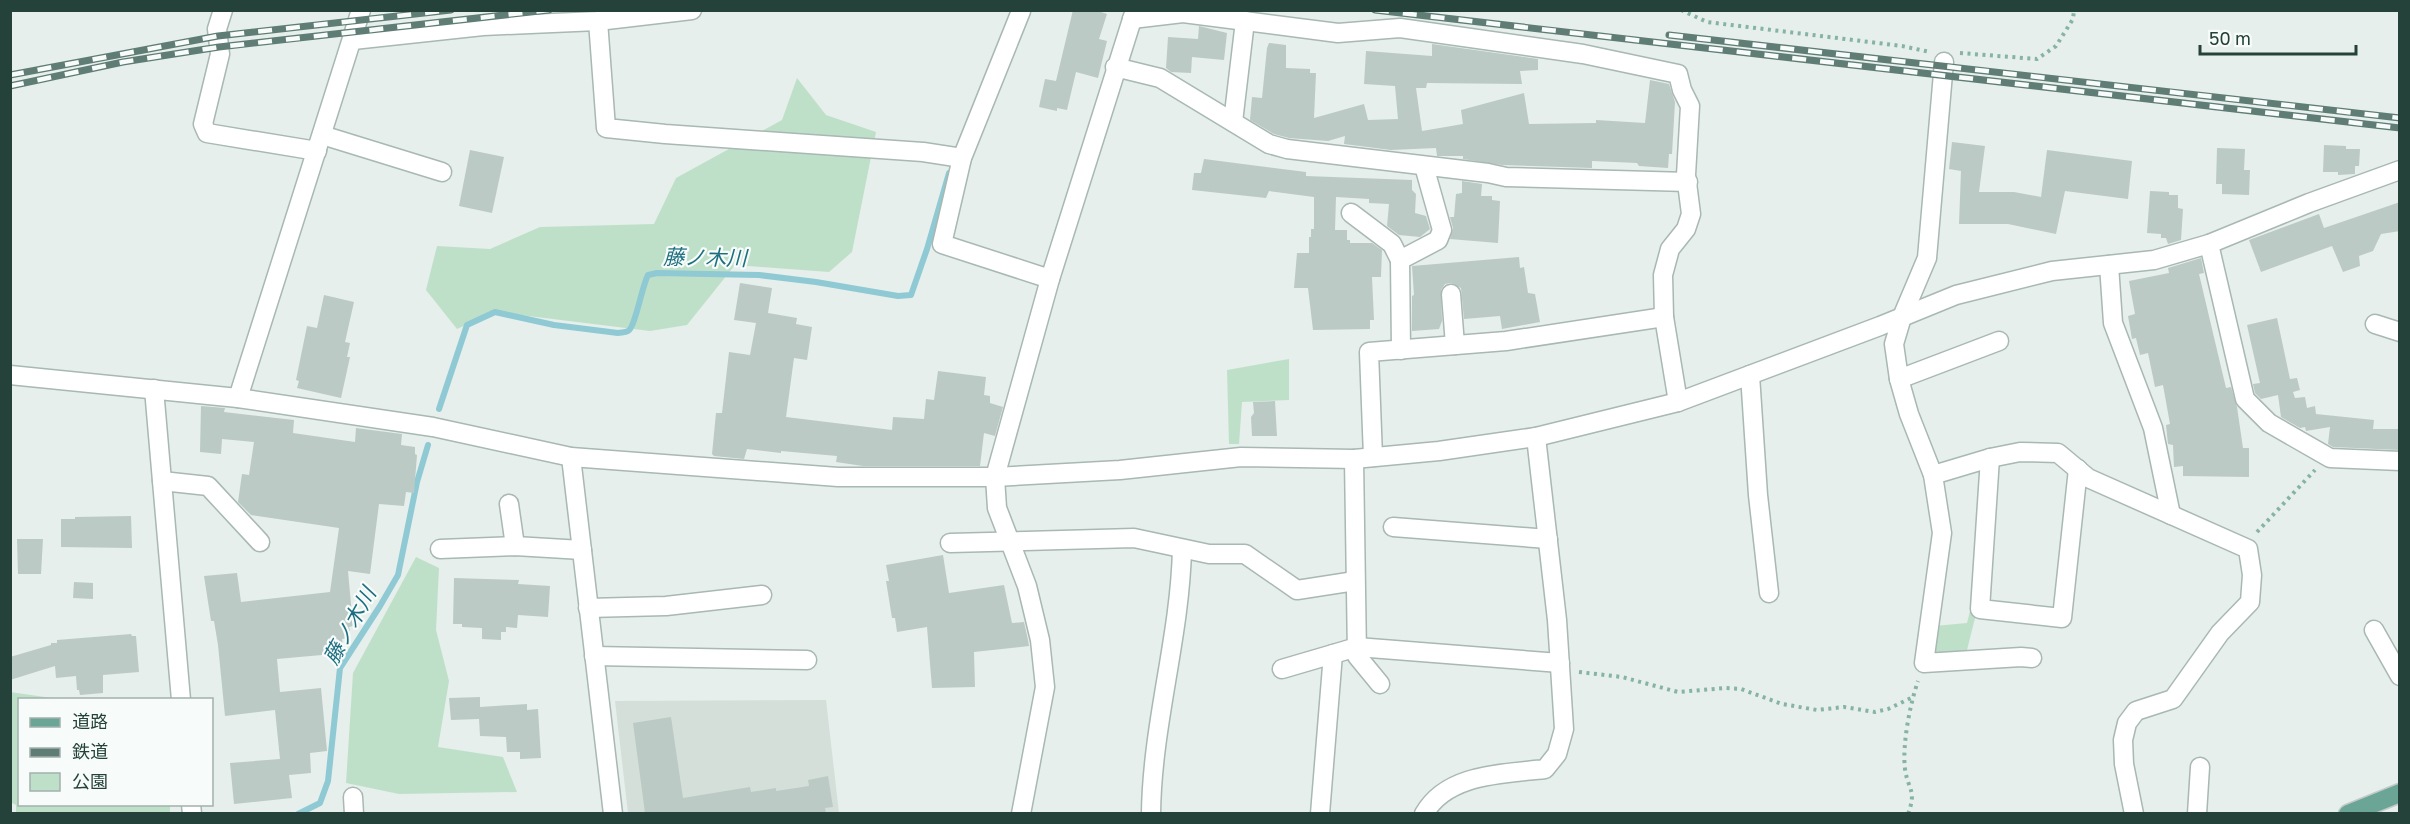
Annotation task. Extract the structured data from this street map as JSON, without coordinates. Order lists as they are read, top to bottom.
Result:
{
  "water": ["藤ノ木川"],
  "legend": ["道路", "鉄道", "公園"],
  "scale_bar": "50 m"
}
